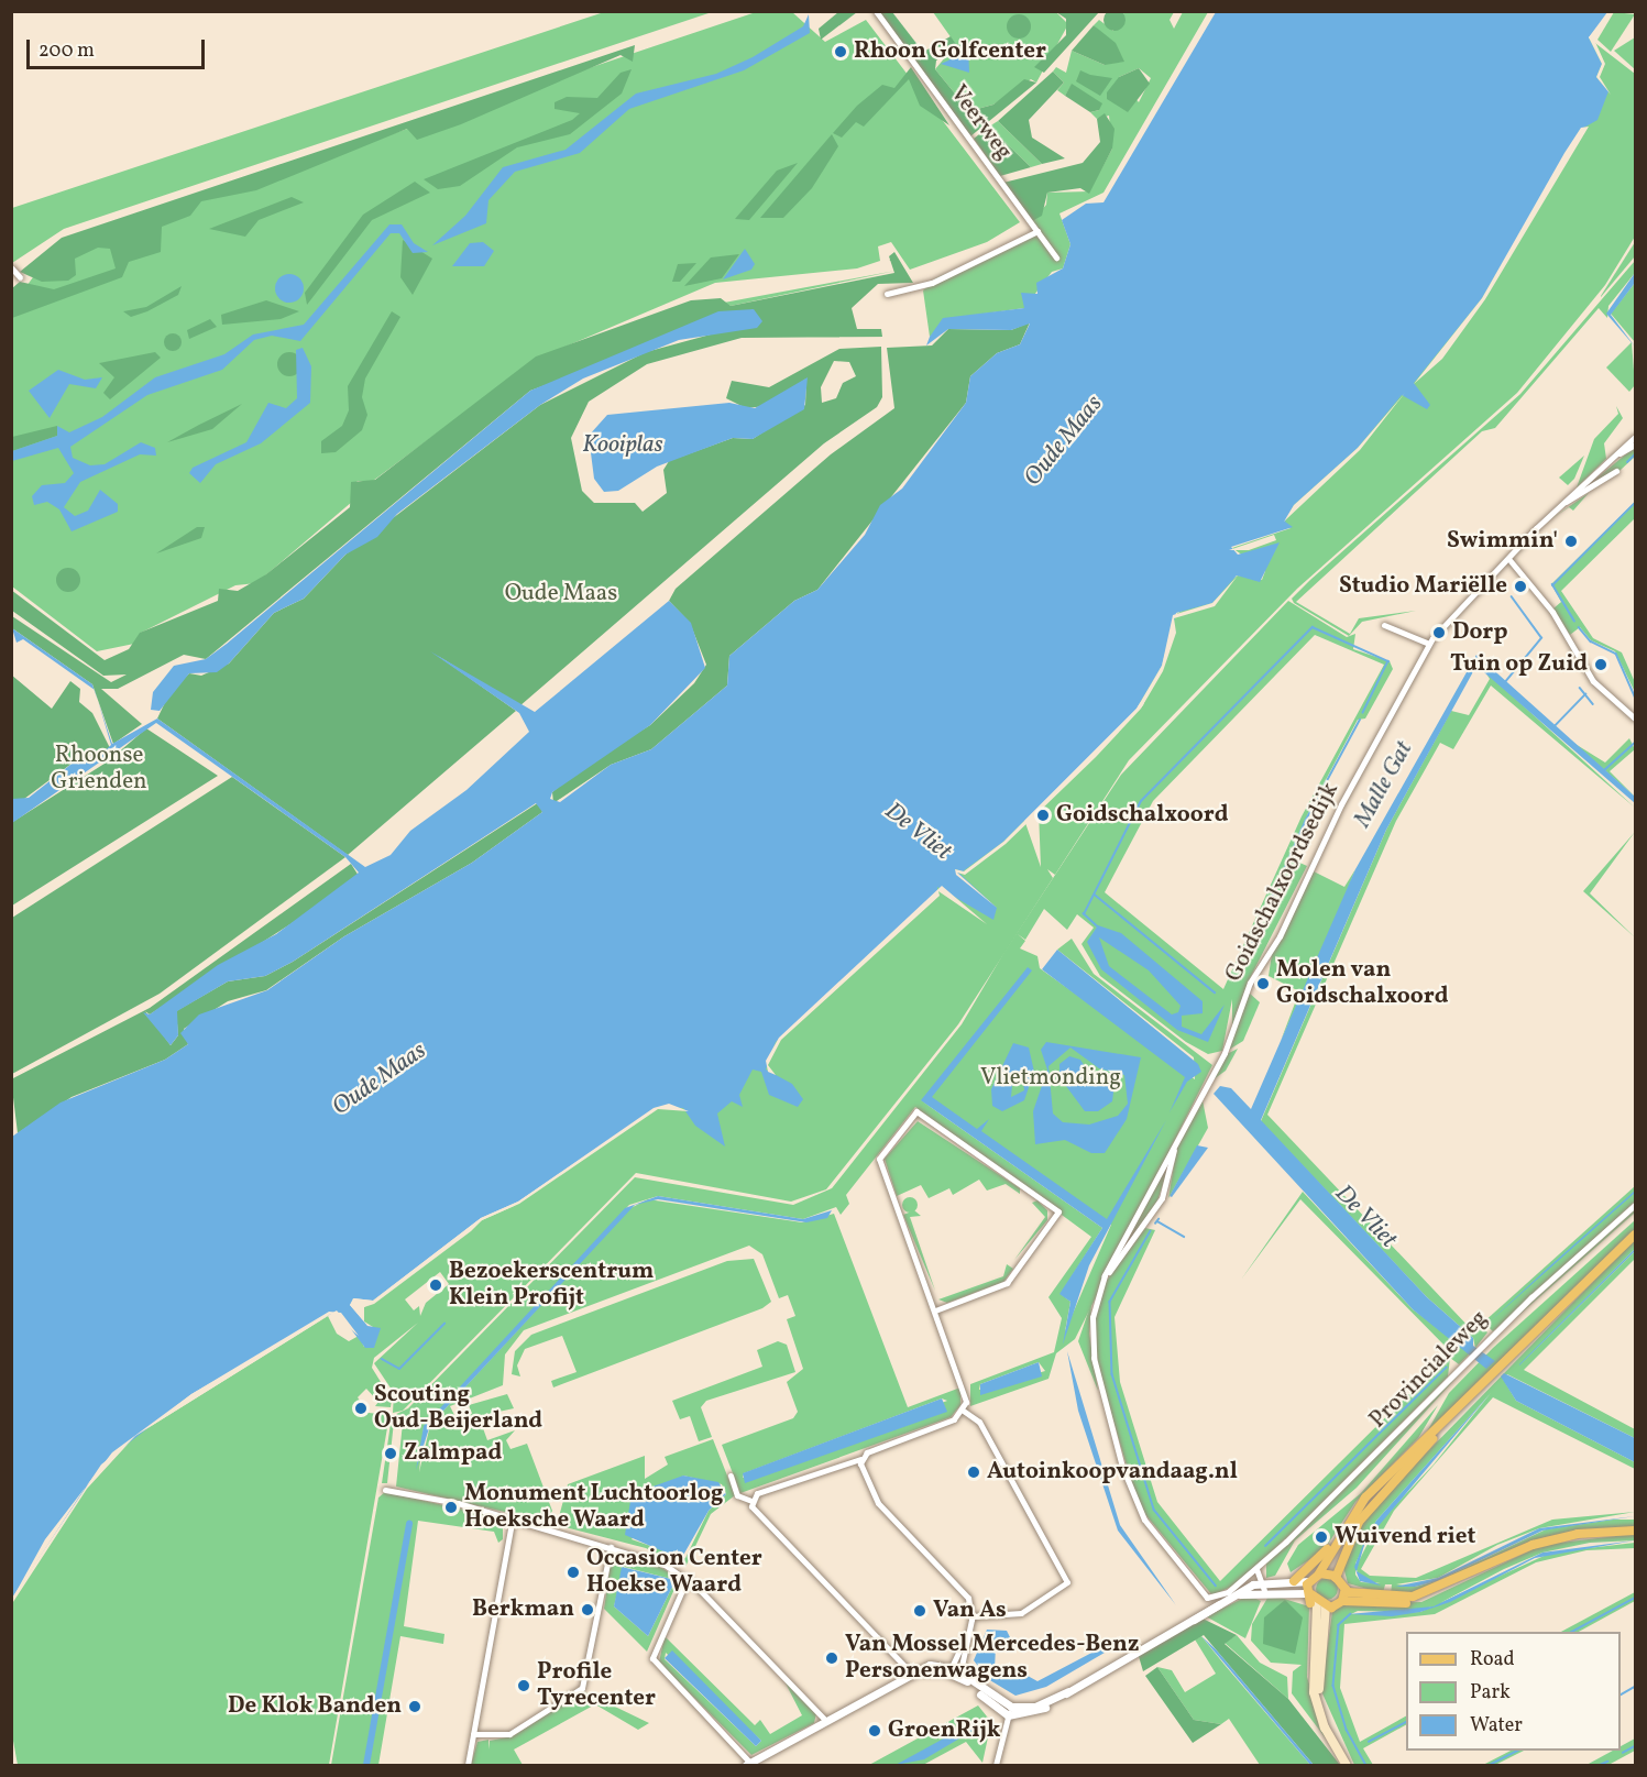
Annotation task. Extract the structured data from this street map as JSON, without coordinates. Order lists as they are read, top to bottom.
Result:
{
  "streets": {
    "main road": ["Provincialeweg"],
    "street": ["Veerweg", "Goidschalxoordsedijk"]
  },
  "crossings": [
    ["Goidschalxoordsedijk", "Provincialeweg"]
  ],
  "water": [
    "Oude Maas",
    "Kooiplas",
    "Malle Gat",
    "De Vliet"
  ],
  "parks": ["Oude Maas", "Rhoonse Grienden", "Vlietmonding"],
  "places": [
    "Rhoon Golfcenter",
    "Swimmin'",
    "Studio Mariëlle",
    "Dorp",
    "Tuin op Zuid",
    "Goidschalxoord",
    "Molen van Goidschalxoord",
    "Bezoekerscentrum Klein Profijt",
    "Scouting Oud-Beijerland",
    "Zalmpad",
    "Autoinkoopvandaag.nl",
    "Monument Luchtoorlog Hoeksche Waard",
    "Wuivend riet",
    "Occasion Center Hoekse Waard",
    "Berkman",
    "Van As",
    "Van Mossel Mercedes-Benz Personenwagens",
    "Profile Tyrecenter",
    "De Klok Banden",
    "GroenRijk"
  ],
  "legend": ["Road", "Park", "Water"],
  "scale_bar": "200 m"
}
